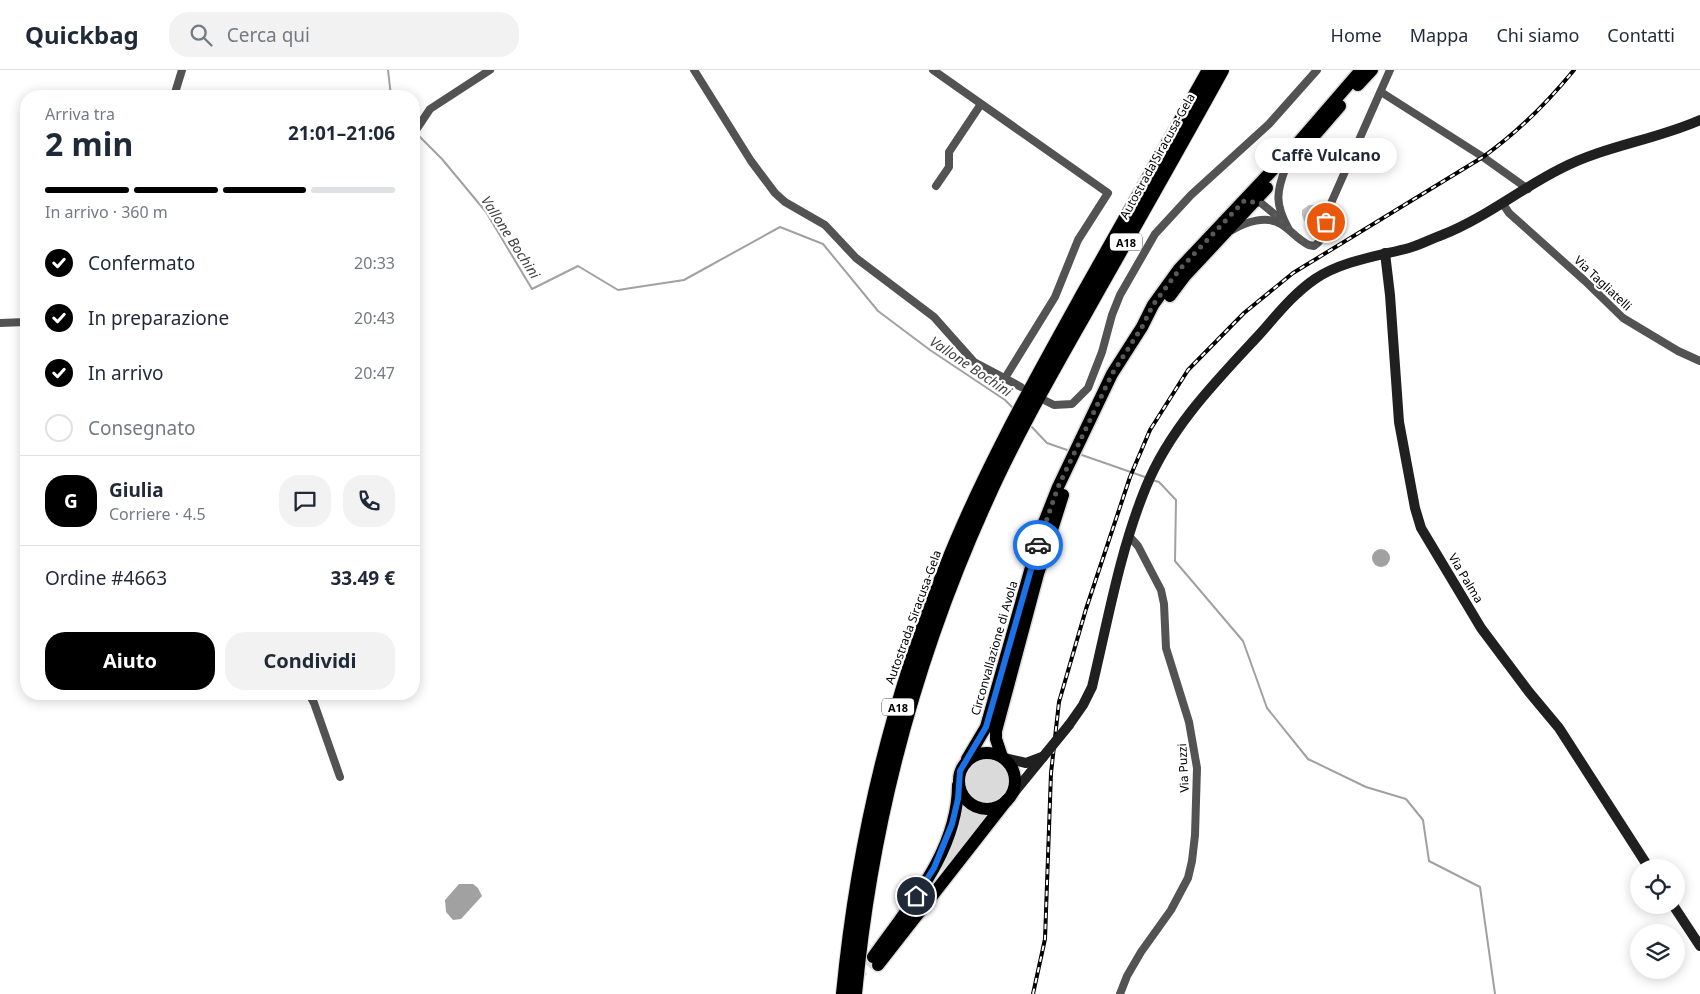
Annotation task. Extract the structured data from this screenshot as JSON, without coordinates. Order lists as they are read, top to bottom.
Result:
{
  "streets": {
    "highway": ["Autostrada Siracusa-Gela", "A18"],
    "main road": ["Via Palma", "Circonvallazione di Avola"],
    "street": ["Via Tagliatelli", "Via Puzzi"]
  },
  "crossings": [
    ["Autostrada Siracusa-Gela", "A18"]
  ],
  "water": ["Vallone Bochini"],
  "places": ["Caffè Vulcano"],
  "page": {
    "header": "Quickbag",
    "search": "Cerca qui",
    "nav": [
      "Home",
      "Mappa",
      "Chi siamo",
      "Contatti"
    ],
    "heading": ["2 min", "Arriva tra", "21:01–21:06"],
    "panel": [
      "Giulia",
      "Corriere · 4.5",
      "Ordine #4663",
      "33.49 €"
    ],
    "bubble": "Caffè Vulcano",
    "bar": "In arrivo · 360 m",
    "list": [
      ["Confermato", "20:33"],
      ["In preparazione", "20:43"],
      ["In arrivo", "20:47"],
      "Consegnato"
    ],
    "round": "G",
    "buttons": ["Aiuto", "Condividi"]
  }
}
